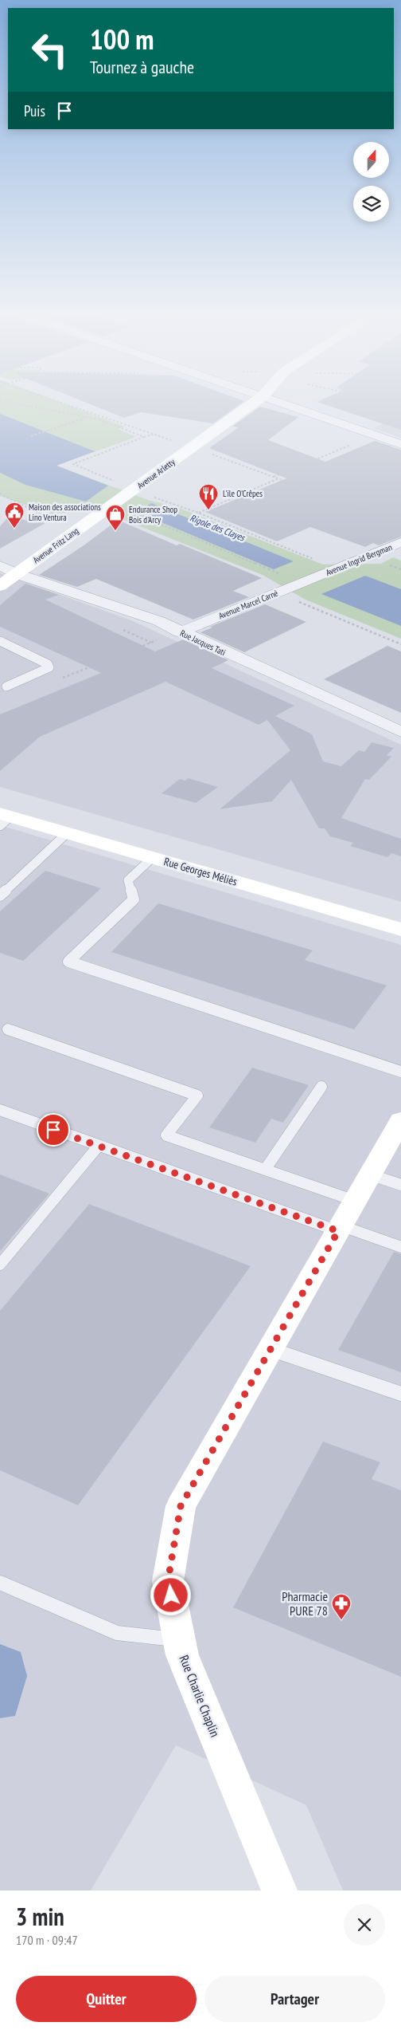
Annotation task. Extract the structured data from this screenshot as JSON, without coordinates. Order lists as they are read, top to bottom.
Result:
{
  "streets": {
    "street": [
      "Avenue Arletty",
      "Avenue Fritz Lang",
      "Avenue Ingrid Bergman",
      "Avenue Marcel Carné",
      "Rue Jacques Tati",
      "Rue Georges Méliès",
      "Rue Charlie Chaplin"
    ]
  },
  "crossings": [
    ["Avenue Arletty", "Avenue Fritz Lang"],
    ["Avenue Fritz Lang", "Rue Jacques Tati"],
    ["Avenue Ingrid Bergman", "Avenue Marcel Carné"],
    ["Avenue Marcel Carné", "Rue Jacques Tati"]
  ],
  "water": ["Rigole des Clayes"],
  "places": {
    "restaurant": ["L'ile O'Crêpes"],
    "public building": ["Maison des associations Lino Ventura"],
    "shop": ["Endurance Shop Bois d'Arcy"],
    "pharmacy": ["Pharmacie PURE 78"]
  },
  "north": "top",
  "page": {
    "turn": ["100 m", "Tournez à gauche"],
    "then": "Puis",
    "heading": ["3 min", "170 m · 09:47"],
    "buttons": ["Quitter", "Partager"]
  }
}
